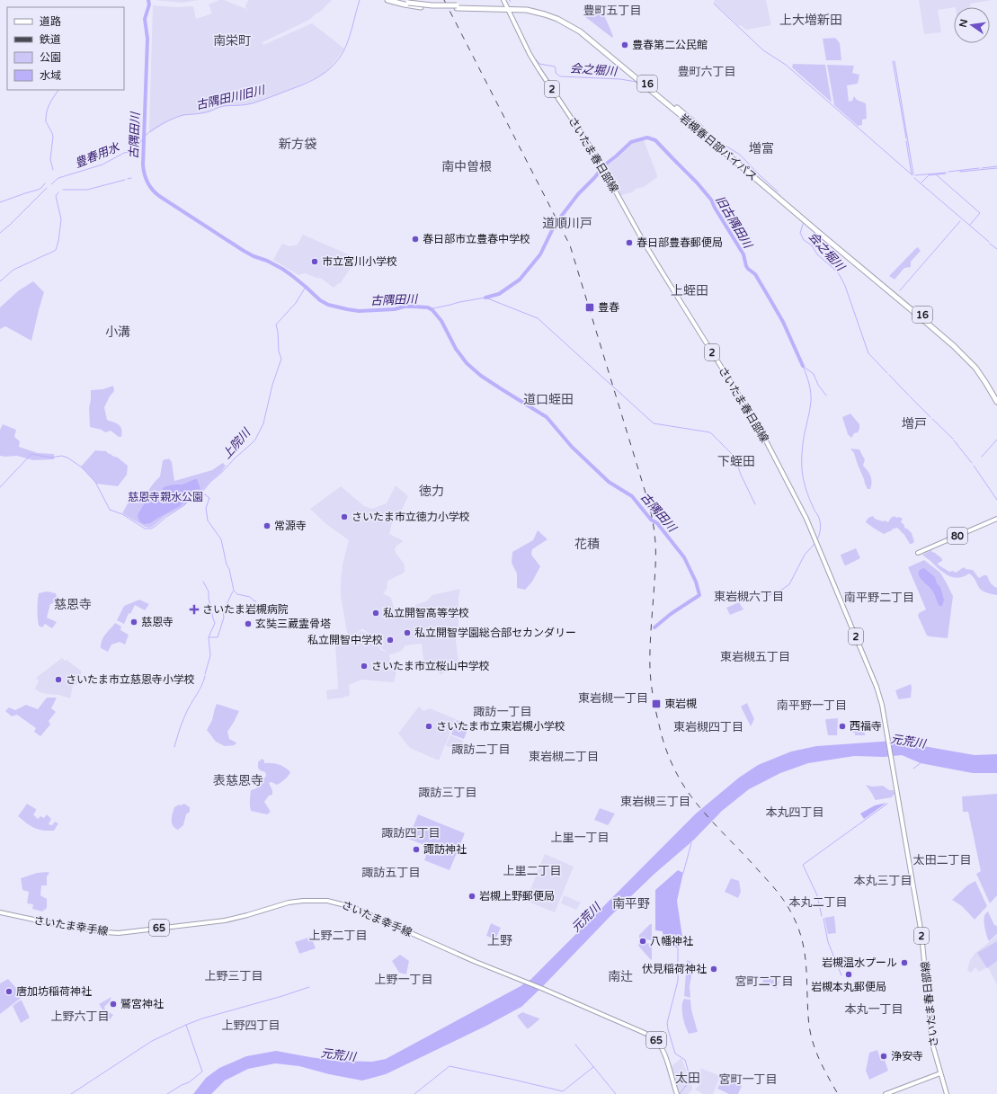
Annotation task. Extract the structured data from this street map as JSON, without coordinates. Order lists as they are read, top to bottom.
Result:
{
  "streets": {
    "highway": ["16", "岩槻春日部バイパス"],
    "main road": [
      "2",
      "さいたま春日部線",
      "80",
      "さいたま幸手線",
      "65"
    ]
  },
  "crossings": [
    ["岩槻春日部バイパス", "さいたま春日部線"]
  ],
  "districts": [
    "豊町五丁目",
    "上大増新田",
    "南栄町",
    "豊町六丁目",
    "新方袋",
    "増富",
    "南中曽根",
    "道順川戸",
    "上蛭田",
    "小溝",
    "道口蛭田",
    "増戸",
    "下蛭田",
    "徳力",
    "花積",
    "東岩槻六丁目",
    "南平野二丁目",
    "慈恩寺",
    "東岩槻五丁目",
    "東岩槻一丁目",
    "南平野一丁目",
    "諏訪一丁目",
    "東岩槻四丁目",
    "諏訪二丁目",
    "東岩槻二丁目",
    "表慈恩寺",
    "諏訪三丁目",
    "東岩槻三丁目",
    "本丸四丁目",
    "諏訪四丁目",
    "上里一丁目",
    "太田二丁目",
    "上里二丁目",
    "諏訪五丁目",
    "本丸三丁目",
    "本丸二丁目",
    "南平野",
    "上野二丁目",
    "上野",
    "上野三丁目",
    "南辻",
    "上野一丁目",
    "宮町二丁目",
    "本丸一丁目",
    "上野六丁目",
    "上野四丁目",
    "太田",
    "宮町一丁目"
  ],
  "water": [
    "会之堀川",
    "古隅田川旧川",
    "古隅田川",
    "豊春用水",
    "旧古隅田川",
    "上院川",
    "元荒川"
  ],
  "parks": ["慈恩寺親水公園"],
  "places": {
    "other": [
      "豊春第二公民館",
      "春日部市立豊春中学校",
      "春日部豊春郵便局",
      "市立宮川小学校",
      "さいたま市立徳力小学校",
      "常源寺",
      "私立開智高等学校",
      "慈恩寺",
      "玄奘三蔵霊骨塔",
      "私立開智学園総合部セカンダリー",
      "私立開智中学校",
      "さいたま市立桜山中学校",
      "さいたま市立慈恩寺小学校",
      "さいたま市立東岩槻小学校",
      "西福寺",
      "諏訪神社",
      "岩槻上野郵便局",
      "八幡神社",
      "岩槻温水プール",
      "伏見稲荷神社",
      "岩槻本丸郵便局",
      "唐加坊稲荷神社",
      "鷲宮神社",
      "浄安寺"
    ],
    "transit": ["豊春", "東岩槻"],
    "health": ["さいたま岩槻病院"]
  },
  "legend": [
    "道路",
    "鉄道",
    "公園",
    "水域"
  ],
  "north": "left"
}
